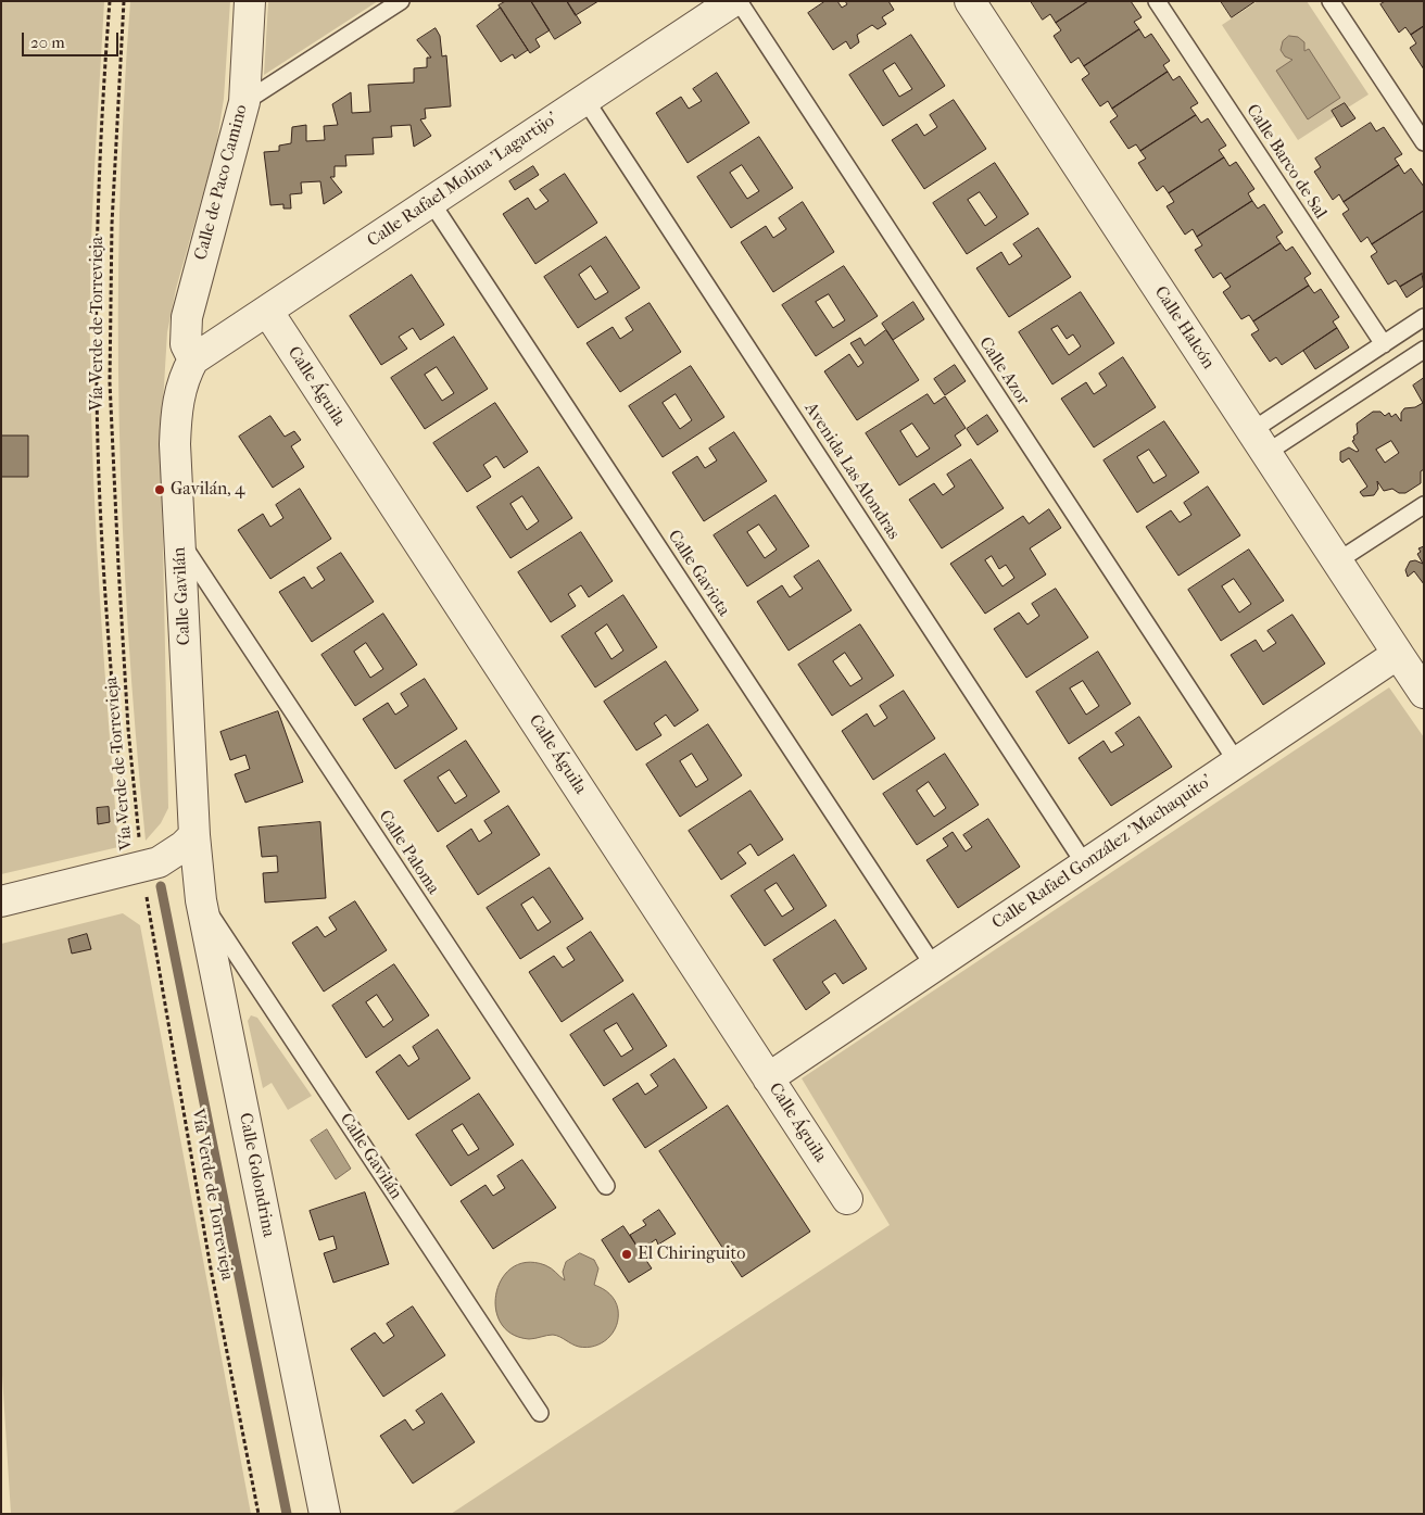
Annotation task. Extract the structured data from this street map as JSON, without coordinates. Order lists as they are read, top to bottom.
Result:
{
  "streets": {
    "street": [
      "Calle Rafael Molina 'Lagartijo'",
      "Calle de Paco Camino",
      "Calle Halcón",
      "Calle Águila",
      "Calle Gavilán",
      "Calle Rafael González 'Machaquito'",
      "Calle Golondrina"
    ],
    "lane": [
      "Calle Barco de Sal",
      "Calle Azor",
      "Avenida Las Alondras",
      "Calle Gaviota",
      "Calle Paloma"
    ],
    "path": ["Vía Verde de Torrevieja"]
  },
  "crossings": [
    ["Calle Rafael Molina 'Lagartijo'", "Calle de Paco Camino"],
    ["Calle Rafael Molina 'Lagartijo'", "Calle Águila"],
    ["Calle Rafael Molina 'Lagartijo'", "Avenida Las Alondras"],
    ["Calle Rafael Molina 'Lagartijo'", "Calle Gaviota"],
    ["Calle Rafael Molina 'Lagartijo'", "Calle Gavilán"],
    ["Calle de Paco Camino", "Calle Gavilán"],
    ["Calle Halcón", "Calle Rafael González 'Machaquito'"],
    ["Calle Azor", "Calle Rafael González 'Machaquito'"],
    ["Calle Águila", "Calle Rafael González 'Machaquito'"],
    ["Avenida Las Alondras", "Calle Rafael González 'Machaquito'"],
    ["Calle Gaviota", "Calle Rafael González 'Machaquito'"],
    ["Calle Gavilán", "Calle Paloma"],
    ["Calle Gavilán", "Calle Golondrina"]
  ],
  "places": ["Gavilán, 4", "El Chiringuito"],
  "scale_bar": "20 m"
}
